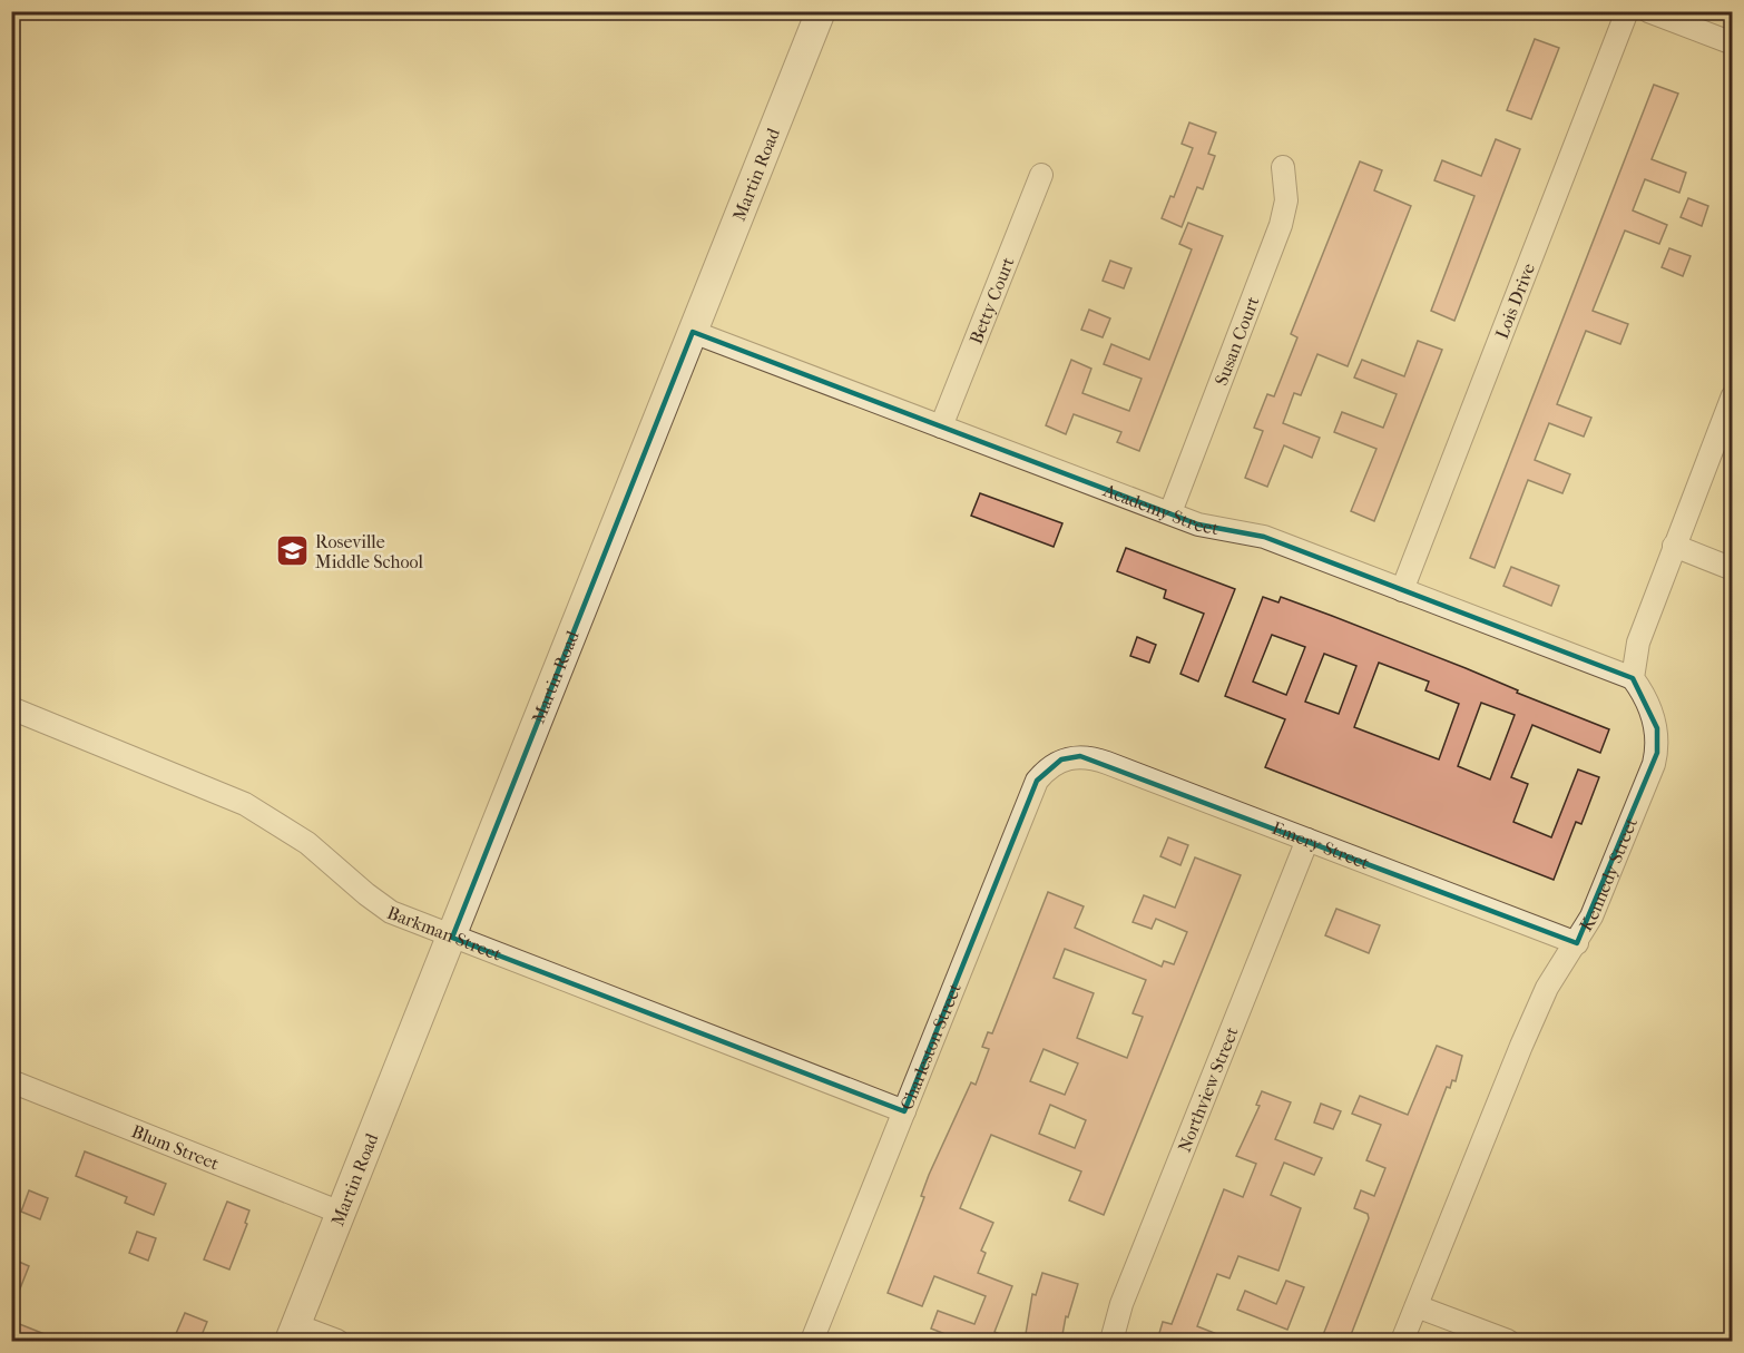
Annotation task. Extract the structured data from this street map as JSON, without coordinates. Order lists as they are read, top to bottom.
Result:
{
  "streets": {
    "street": [
      "Martin Road",
      "Betty Court",
      "Lois Drive",
      "Susan Court",
      "Academy Street",
      "Emery Street",
      "Kennedy Street",
      "Barkman Street",
      "Charleston Street",
      "Northview Street",
      "Blum Street"
    ]
  },
  "crossings": [
    ["Martin Road", "Academy Street"],
    ["Martin Road", "Barkman Street"],
    ["Martin Road", "Blum Street"],
    ["Betty Court", "Academy Street"],
    ["Lois Drive", "Academy Street"],
    ["Susan Court", "Academy Street"],
    ["Academy Street", "Kennedy Street"],
    ["Emery Street", "Kennedy Street"],
    ["Emery Street", "Charleston Street"],
    ["Emery Street", "Northview Street"],
    ["Barkman Street", "Charleston Street"]
  ],
  "places": {
    "school or university": ["Roseville Middle School"]
  }
}
